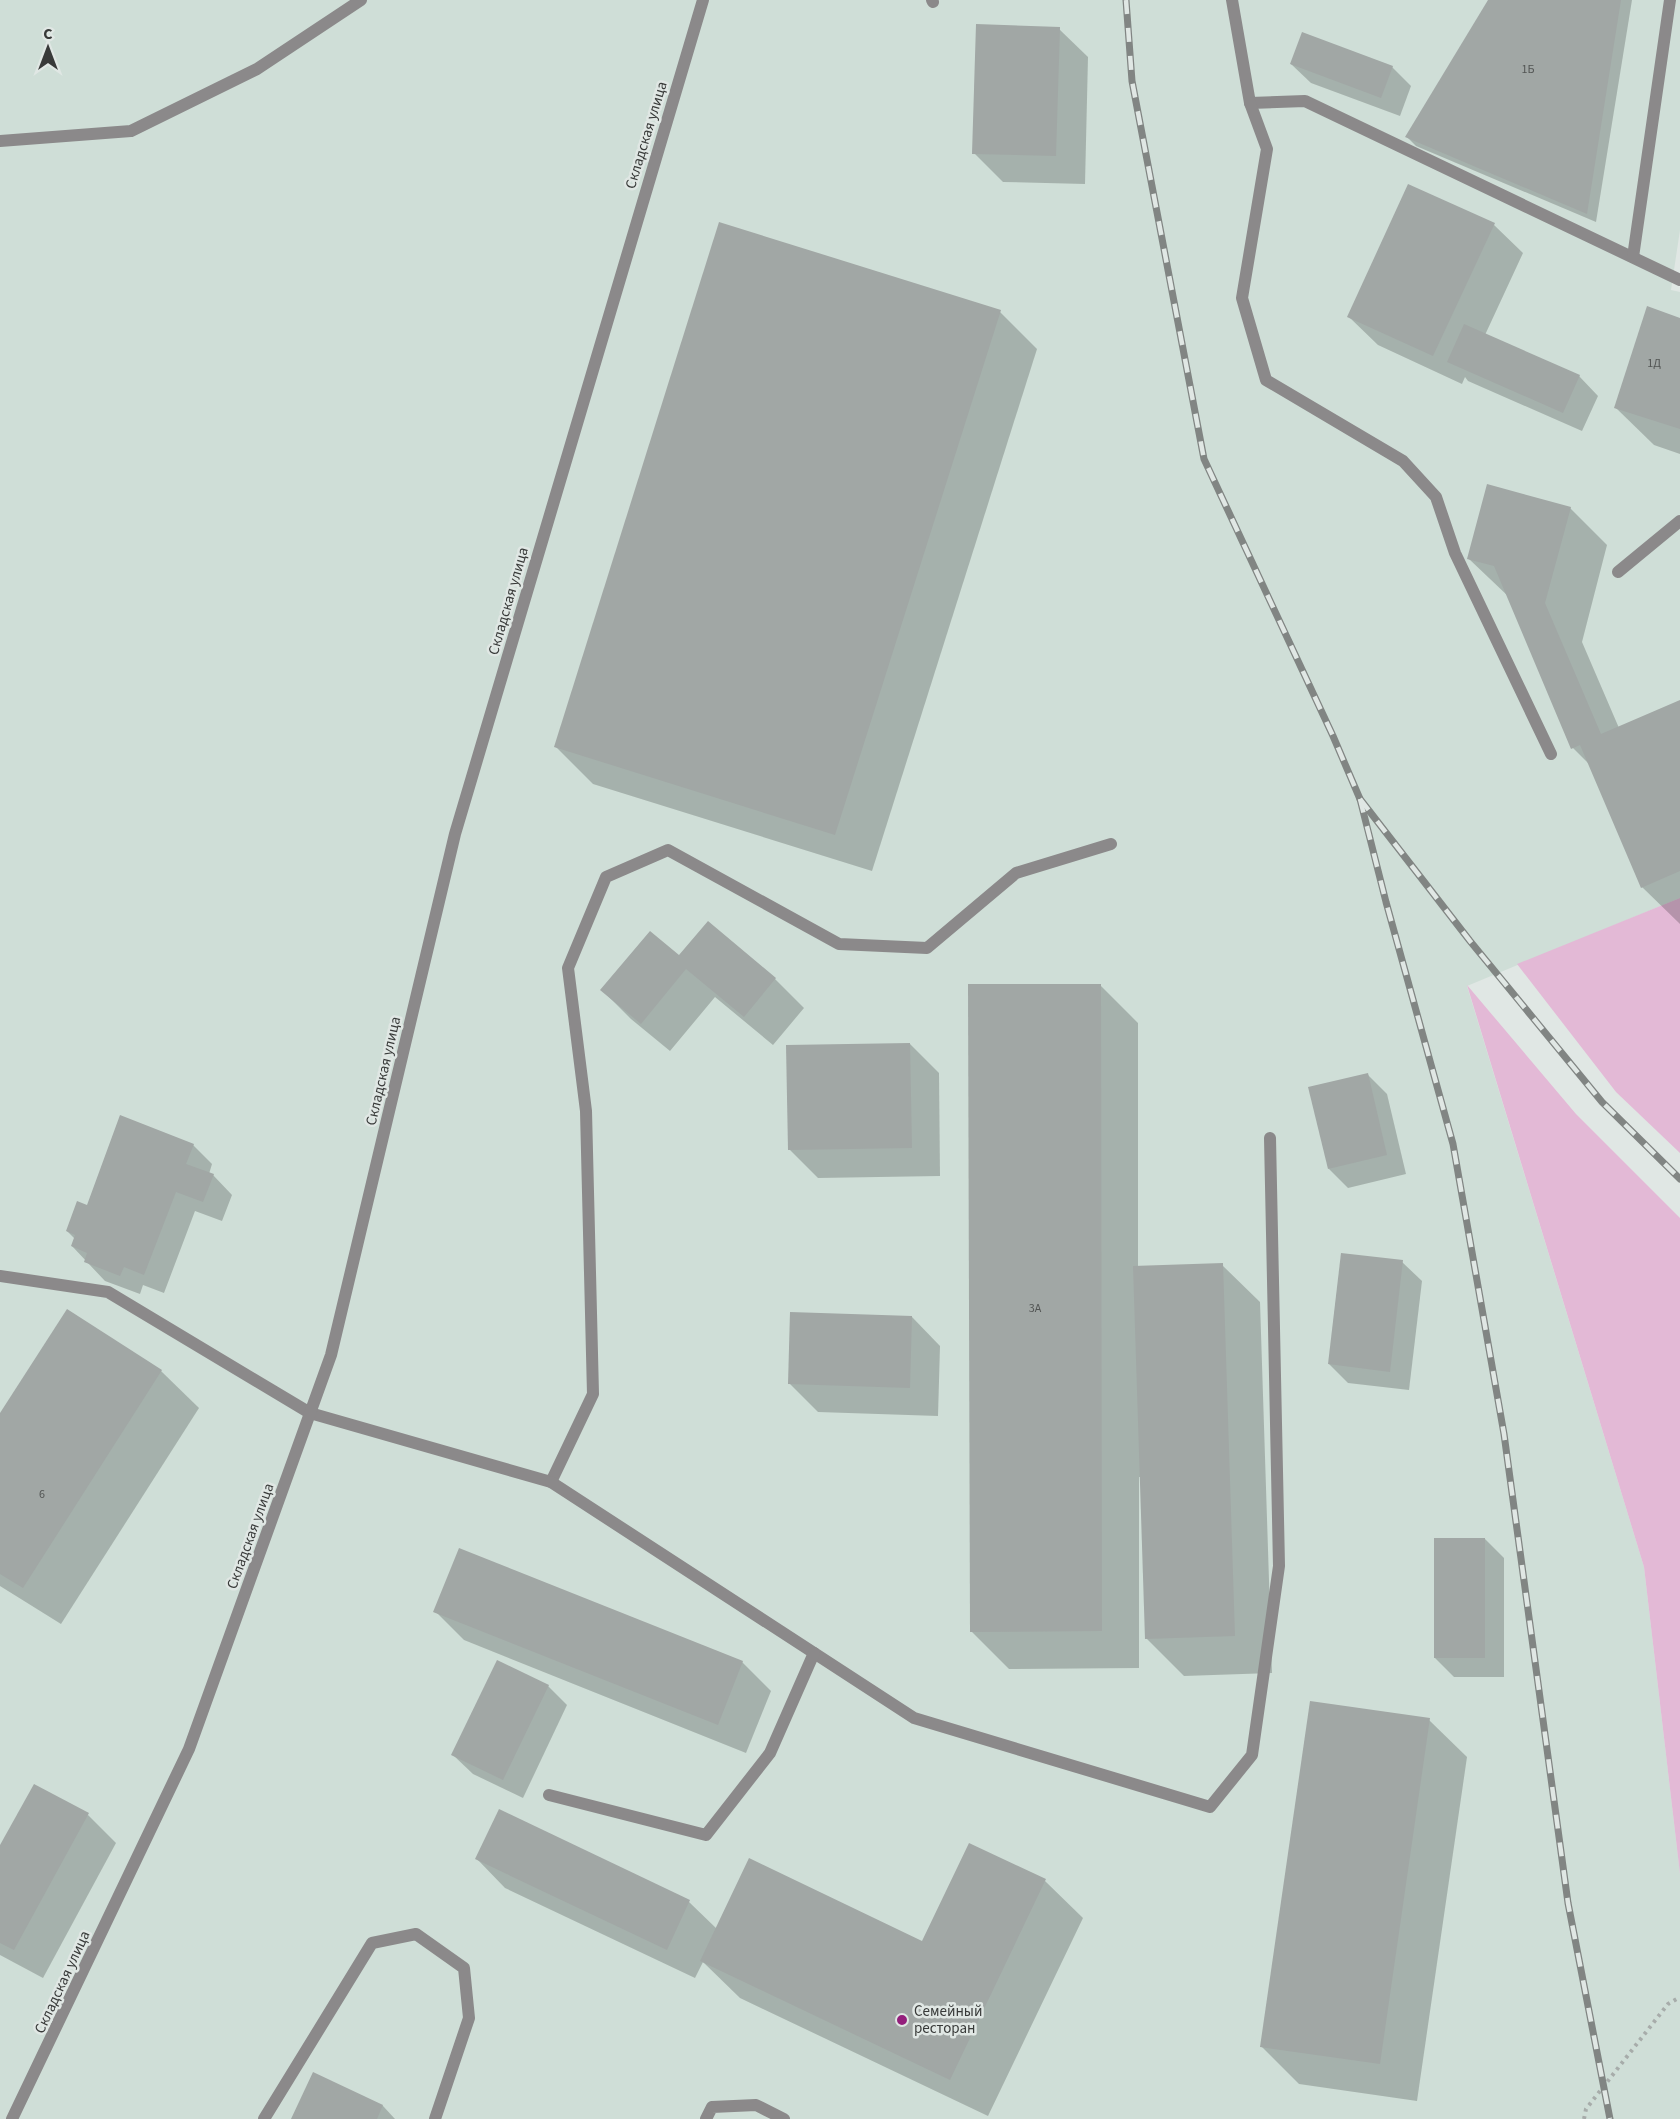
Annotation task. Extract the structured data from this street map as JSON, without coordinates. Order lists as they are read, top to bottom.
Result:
{
  "streets": {
    "street": ["Складская улица"]
  },
  "places": ["Семейный ресторан"],
  "house_numbers": [
    "1Б",
    "1Д",
    "3А",
    "6"
  ],
  "north": "top"
}
